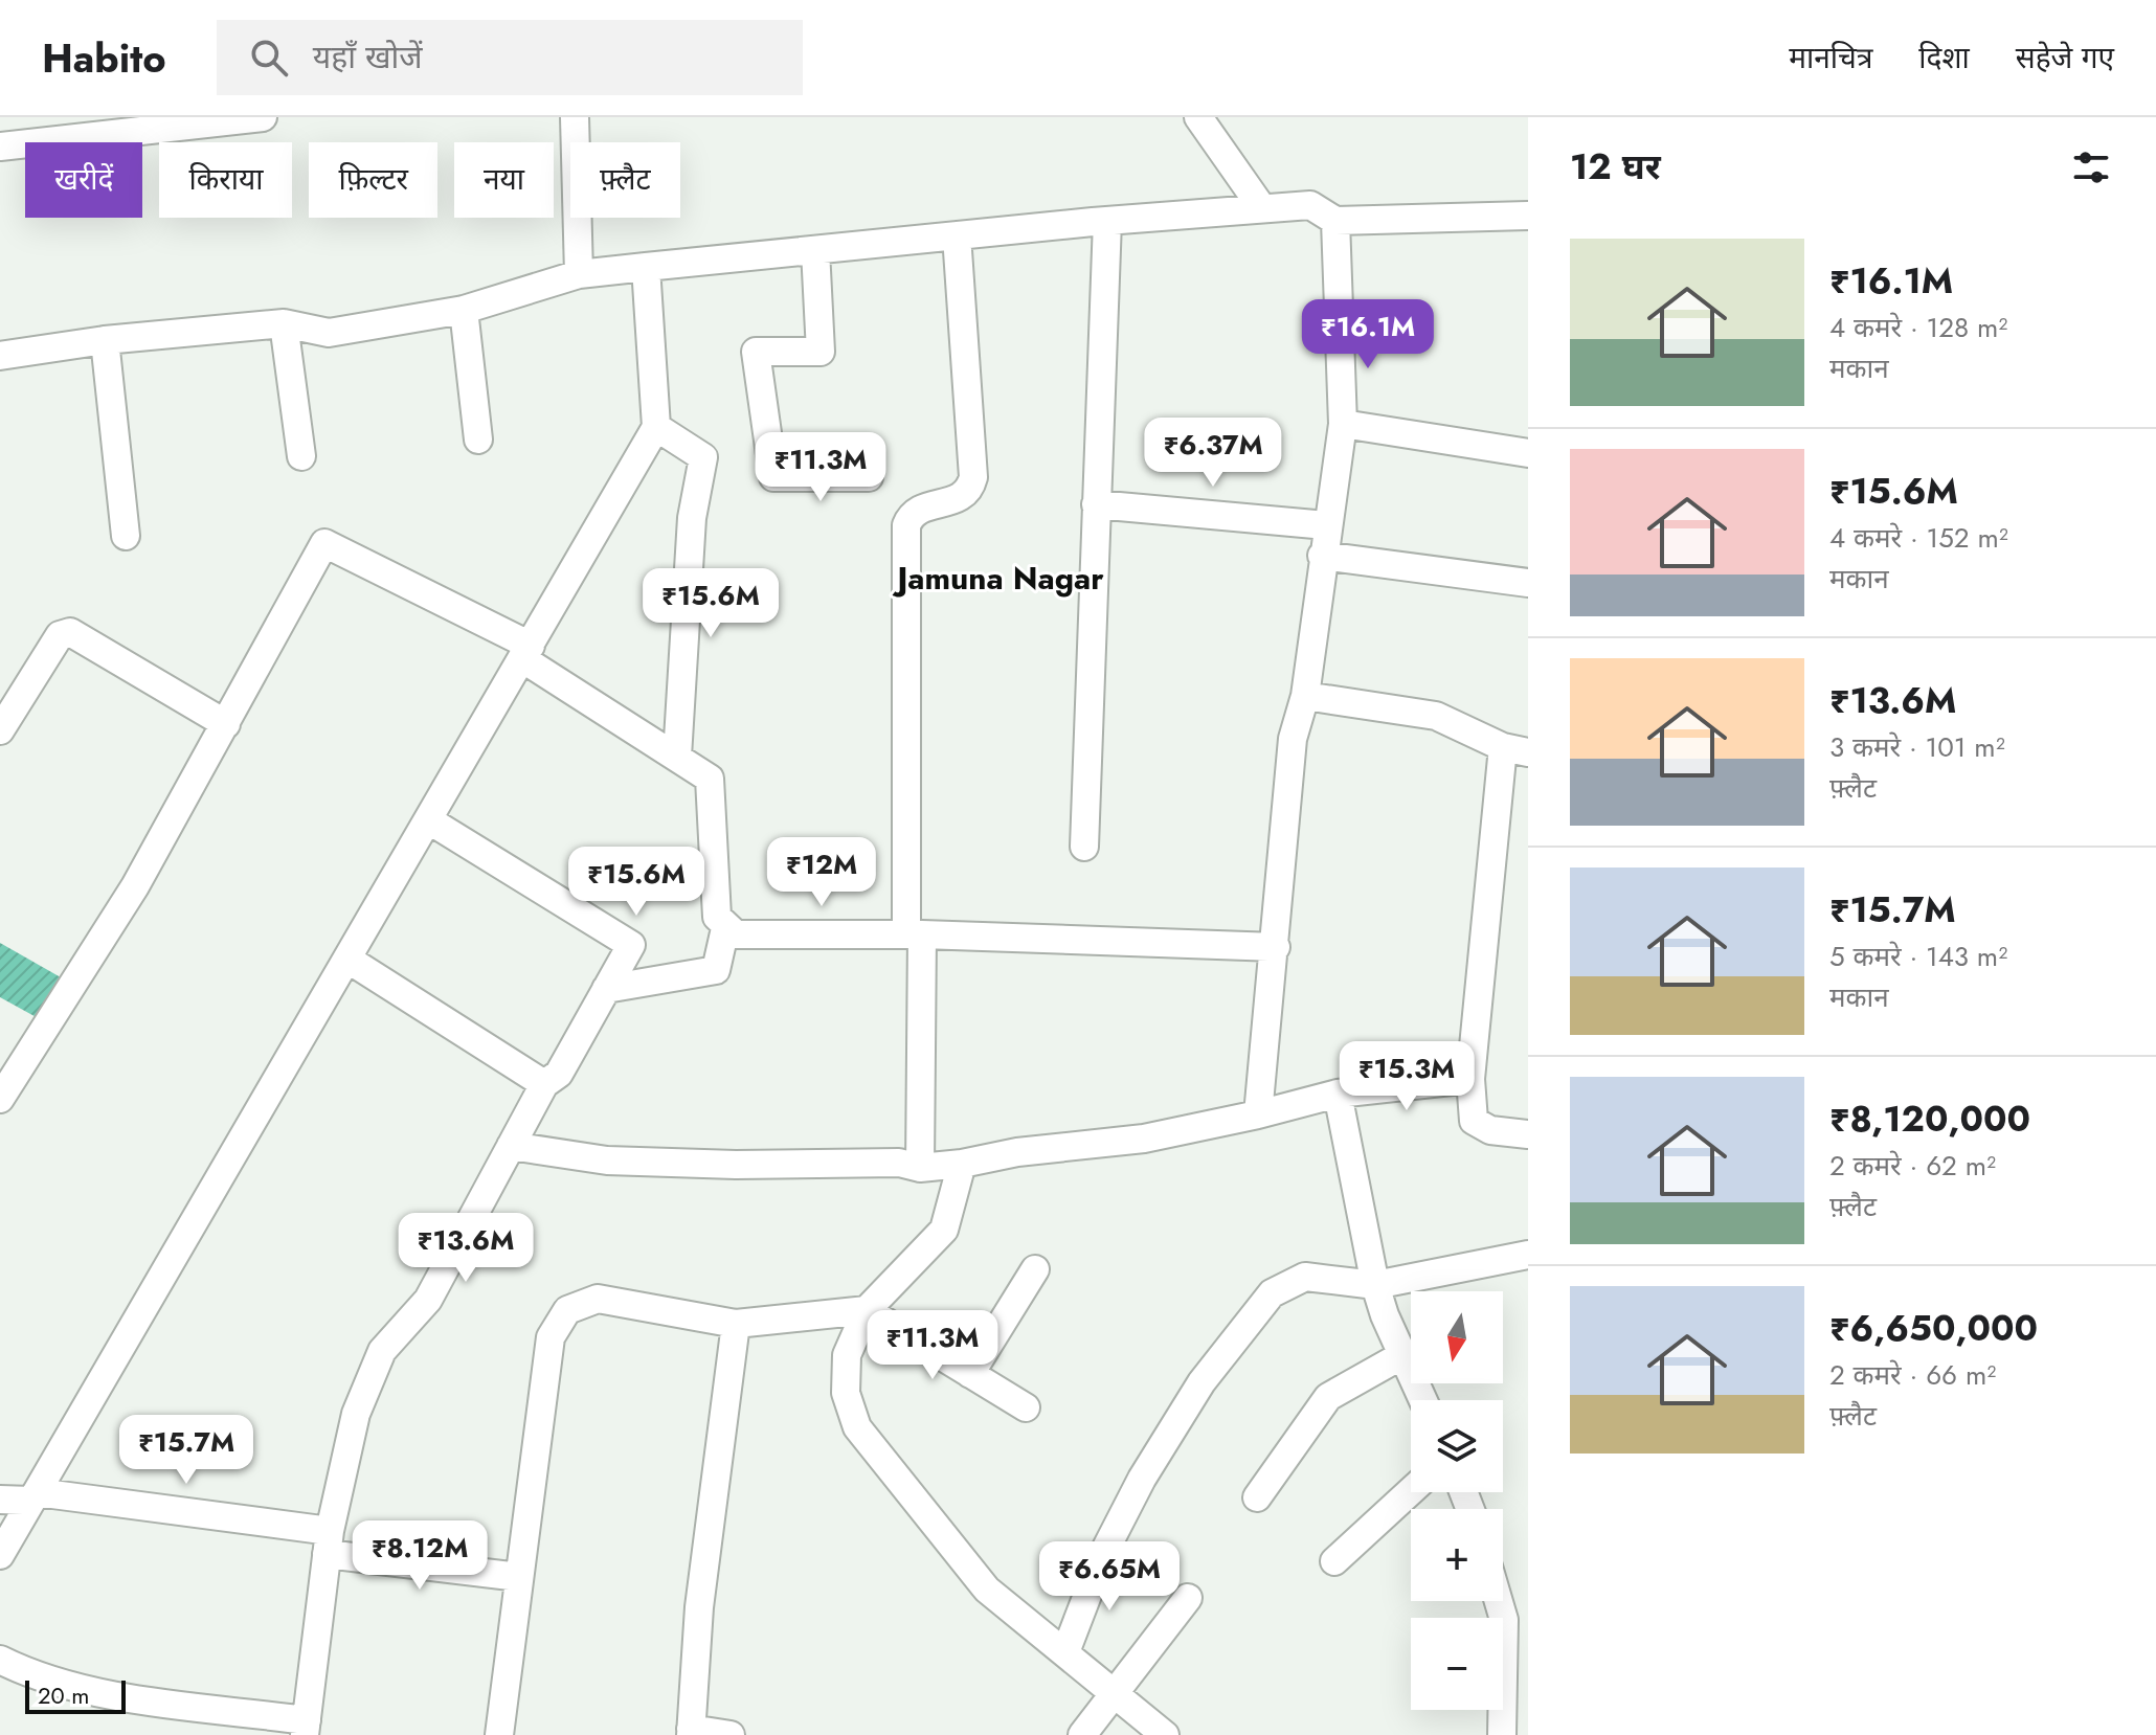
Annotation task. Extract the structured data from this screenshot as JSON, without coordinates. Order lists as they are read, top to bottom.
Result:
{
  "districts": ["Jamuna Nagar"],
  "scale_bar": "20 m",
  "north": "bottom",
  "page": {
    "header": "Habito",
    "search": "यहाँ खोजें",
    "nav": ["मानचित्र", "दिशा", "सहेजे गए"],
    "heading": "12 घर",
    "chip": [
      "खरीदें",
      "किराया",
      "फ़िल्टर",
      "नया",
      "फ़्लैट"
    ],
    "list": [
      {
        "name": "₹16.1M",
        "note": "4 कमरे · 128 m² · मकान"
      },
      {
        "name": "₹15.6M",
        "note": "4 कमरे · 152 m² · मकान"
      },
      {
        "name": "₹13.6M",
        "note": "3 कमरे · 101 m² · फ़्लैट"
      },
      {
        "name": "₹15.7M",
        "note": "5 कमरे · 143 m² · मकान"
      },
      {
        "name": "₹8,120,000",
        "note": "2 कमरे · 62 m² · फ़्लैट"
      },
      {
        "name": "₹6,650,000",
        "note": "2 कमरे · 66 m² · फ़्लैट"
      }
    ],
    "price": [
      "₹16.1M",
      "₹6.37M",
      "₹11.3M",
      "₹15.6M",
      "₹12M",
      "₹15.6M",
      "₹15.3M",
      "₹13.6M",
      "₹11.3M",
      "₹15.7M",
      "₹8.12M",
      "₹6.65M"
    ],
    "map_buttons": ["+", "−"],
    "scale": "20 m"
  }
}
